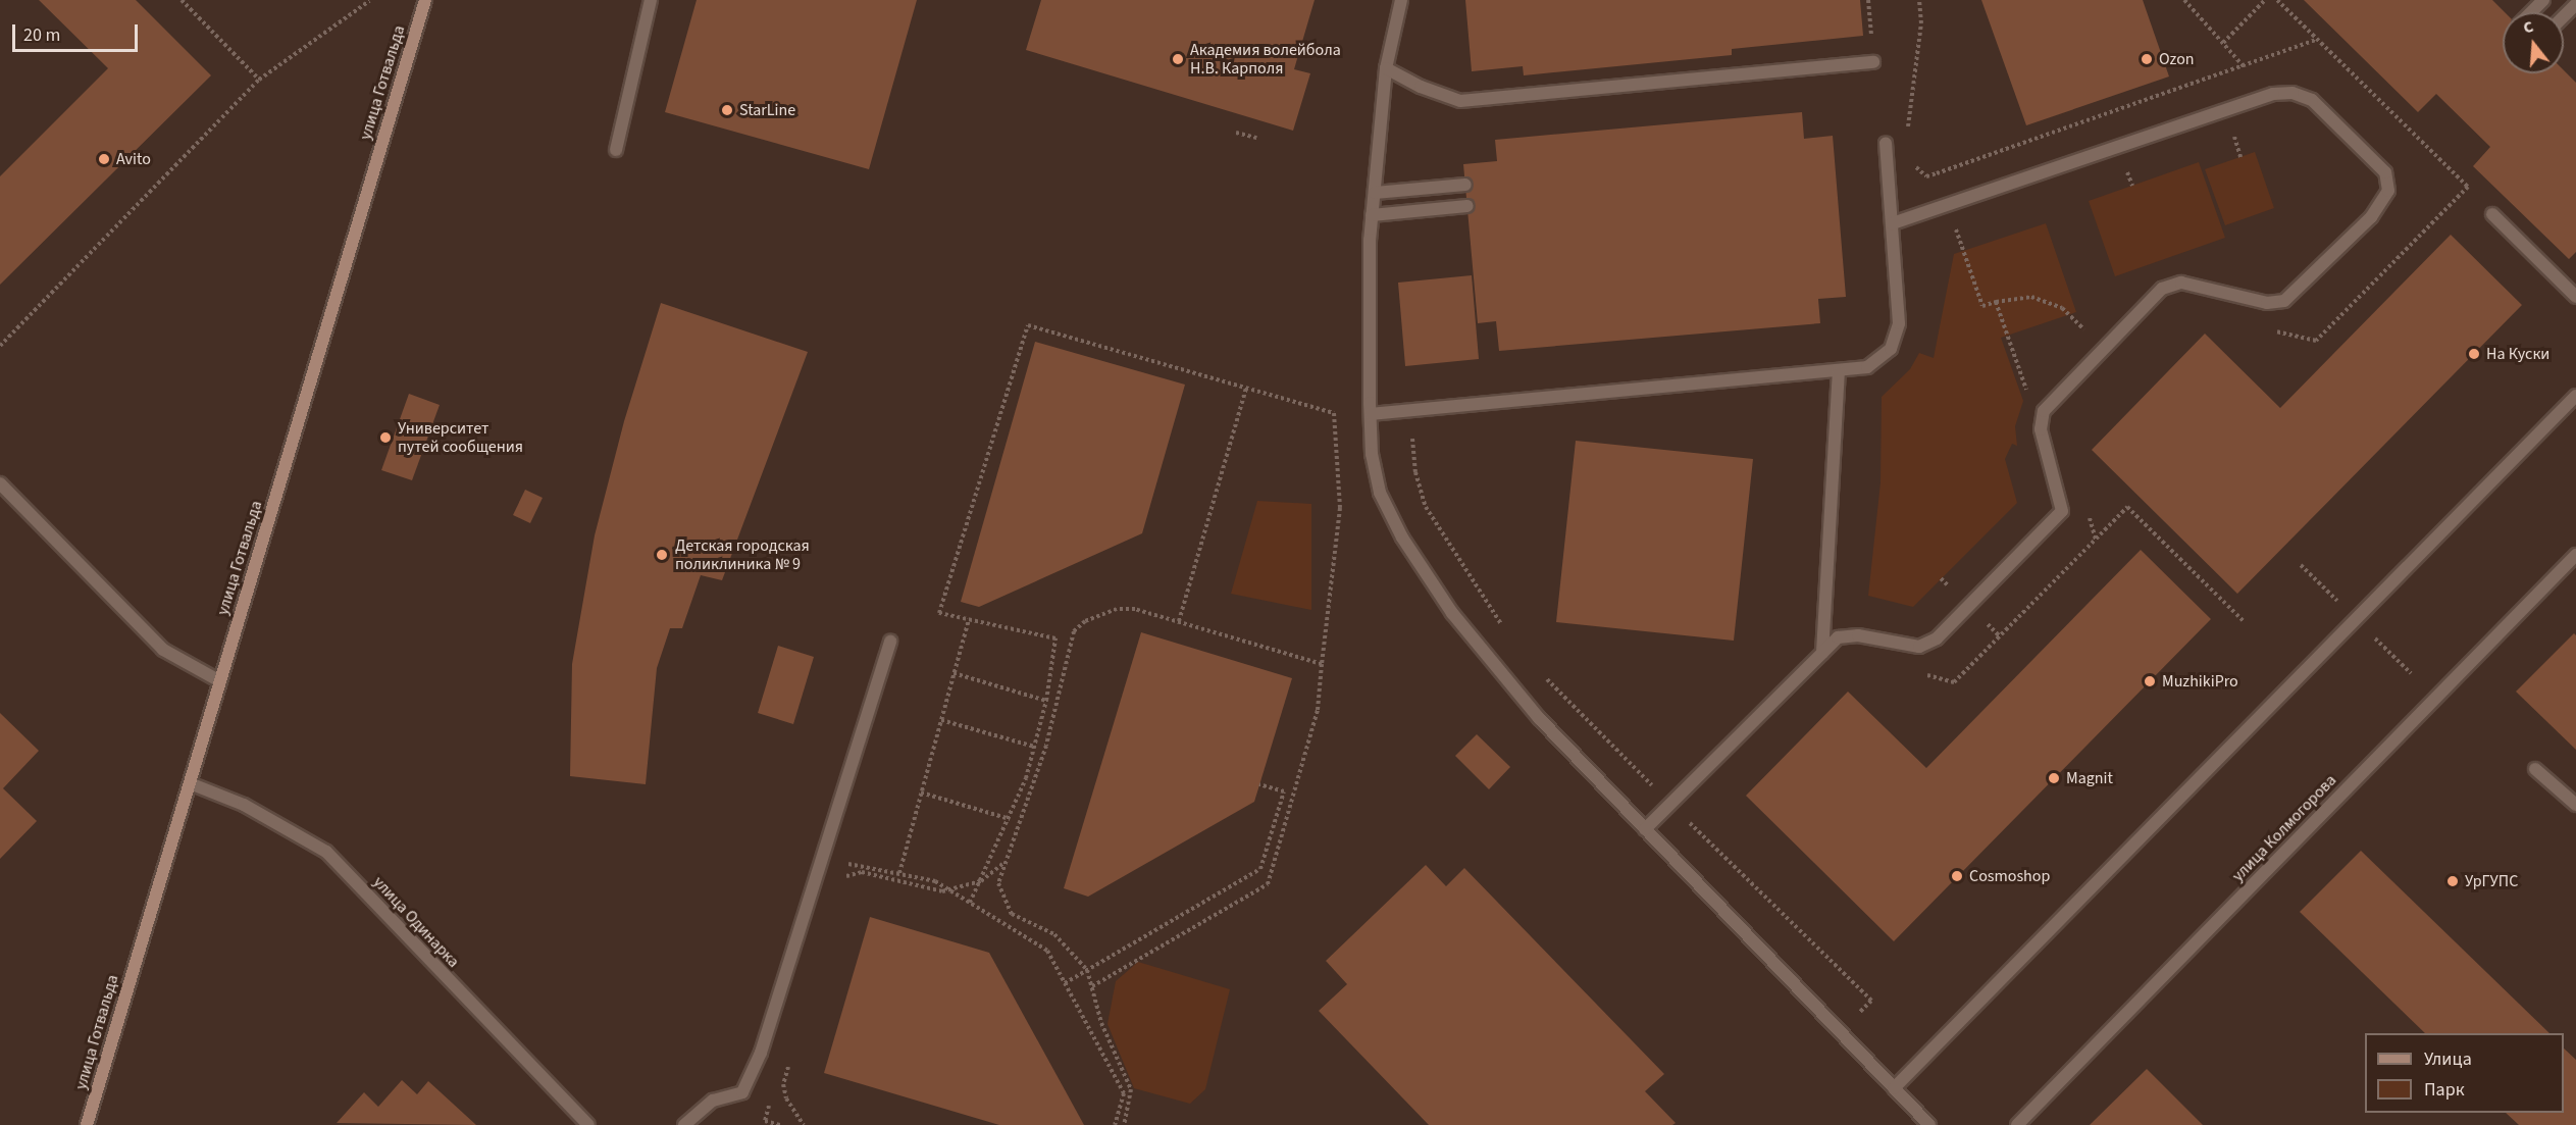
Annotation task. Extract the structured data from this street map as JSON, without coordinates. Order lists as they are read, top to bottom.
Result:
{
  "streets": {
    "main road": ["улица Готвальда"],
    "street": ["улица Колмогорова", "улица Одинарка"]
  },
  "crossings": [
    ["улица Готвальда", "улица Одинарка"]
  ],
  "places": [
    "Академия волейбола Н.В. Карполя",
    "Ozon",
    "StarLine",
    "Avito",
    "На Куски",
    "Университет путей сообщения",
    "Детская городская поликлиника № 9",
    "MuzhikiPro",
    "Magnit",
    "Cosmoshop",
    "УрГУПС"
  ],
  "legend": ["Улица", "Парк"],
  "scale_bar": "20 m",
  "north": "top"
}
